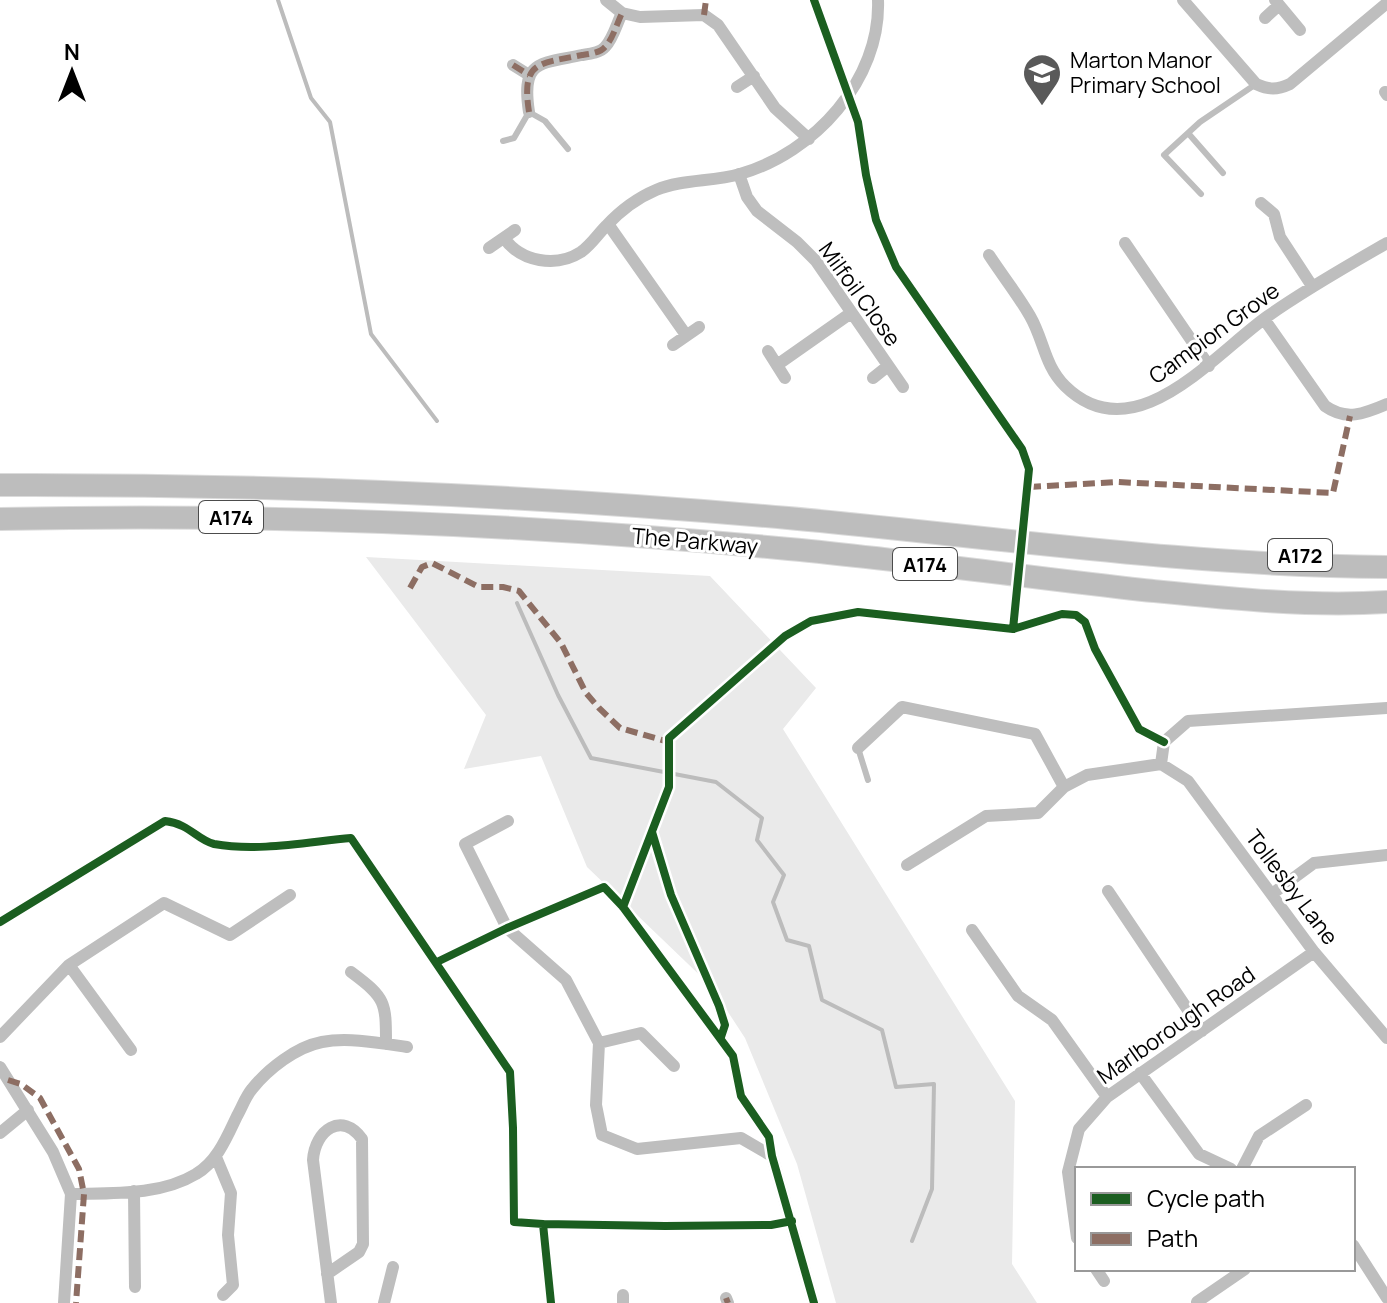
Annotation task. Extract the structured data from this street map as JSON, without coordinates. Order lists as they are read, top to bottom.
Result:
{
  "streets": {
    "highway": ["A174", "The Parkway", "A172"],
    "street": [
      "Milfoil Close",
      "Campion Grove",
      "Tollesby Lane",
      "Marlborough Road"
    ]
  },
  "crossings": [
    ["The Parkway", "A172"],
    ["Tollesby Lane", "Marlborough Road"]
  ],
  "places": {
    "school or university": ["Marton Manor Primary School"]
  },
  "legend": ["Cycle path", "Path"],
  "north": "top"
}
